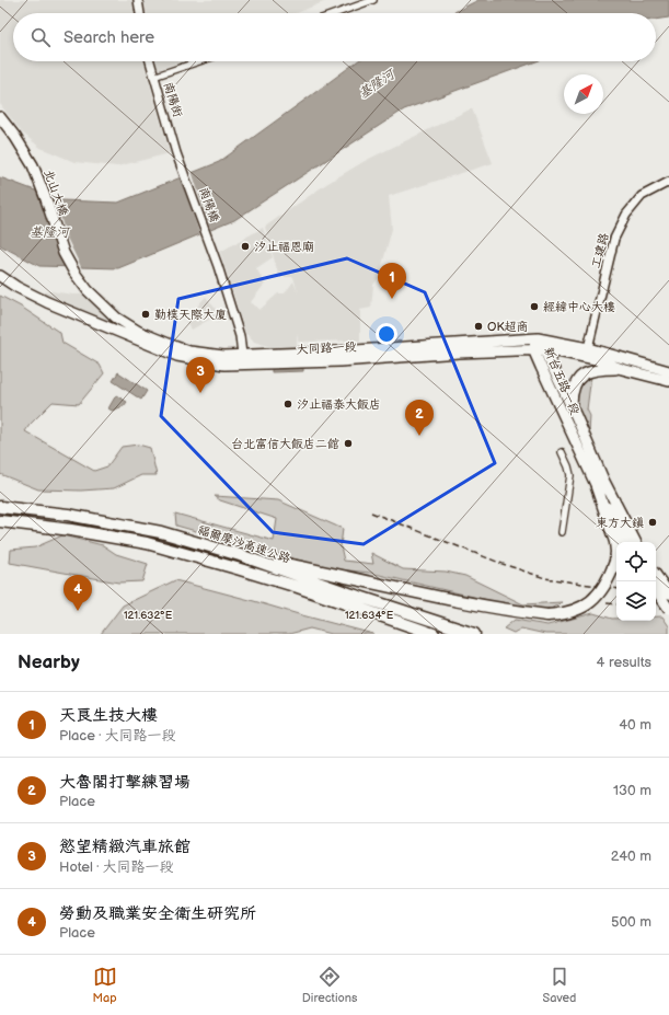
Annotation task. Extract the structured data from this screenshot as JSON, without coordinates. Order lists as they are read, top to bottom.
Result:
{
  "streets": {
    "highway": ["福爾摩沙高速公路"],
    "main road": ["北山大橋", "大同路一段", "新台五路一段"],
    "street": ["南陽街", "南陽橋", "工建路"]
  },
  "crossings": [
    ["南陽街", "南陽橋"],
    ["北山大橋", "大同路一段"],
    ["南陽橋", "大同路一段"],
    ["工建路", "大同路一段"],
    ["大同路一段", "新台五路一段"]
  ],
  "water": ["基隆河"],
  "places": [
    "汐止福恩廟",
    "經緯中心大樓",
    "勤樸天際大廈",
    "OK超商",
    "汐止福泰大飯店",
    "台北富信大飯店二館",
    "東方大鎮"
  ],
  "north": "top right",
  "page": {
    "search": "Search here",
    "pins": [
      "1",
      "3",
      "2",
      "4"
    ],
    "heading": ["Nearby", "4 results"],
    "list": [
      {
        "mark": "1",
        "name": "天良生技大樓",
        "note": "Place · 大同路一段",
        "value": "40 m"
      },
      {
        "mark": "2",
        "name": "大魯閣打擊練習場",
        "note": "Place",
        "value": "130 m"
      },
      {
        "mark": "3",
        "name": "慾望精緻汽車旅館",
        "note": "Hotel · 大同路一段",
        "value": "240 m"
      },
      {
        "mark": "4",
        "name": "勞動及職業安全衛生研究所",
        "note": "Place",
        "value": "500 m"
      }
    ],
    "nav": ["Map", "Directions", "Saved"]
  },
  "coordinates": ["121.632°E", "121.634°E"]
}
